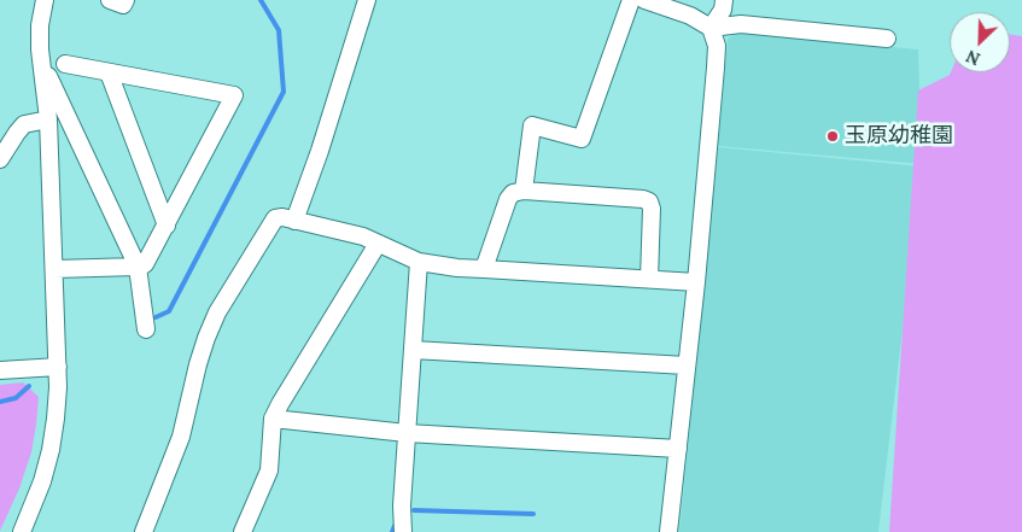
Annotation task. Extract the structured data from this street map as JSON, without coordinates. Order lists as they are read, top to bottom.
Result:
{
  "places": ["玉原幼稚園"],
  "north": "bottom left"
}
